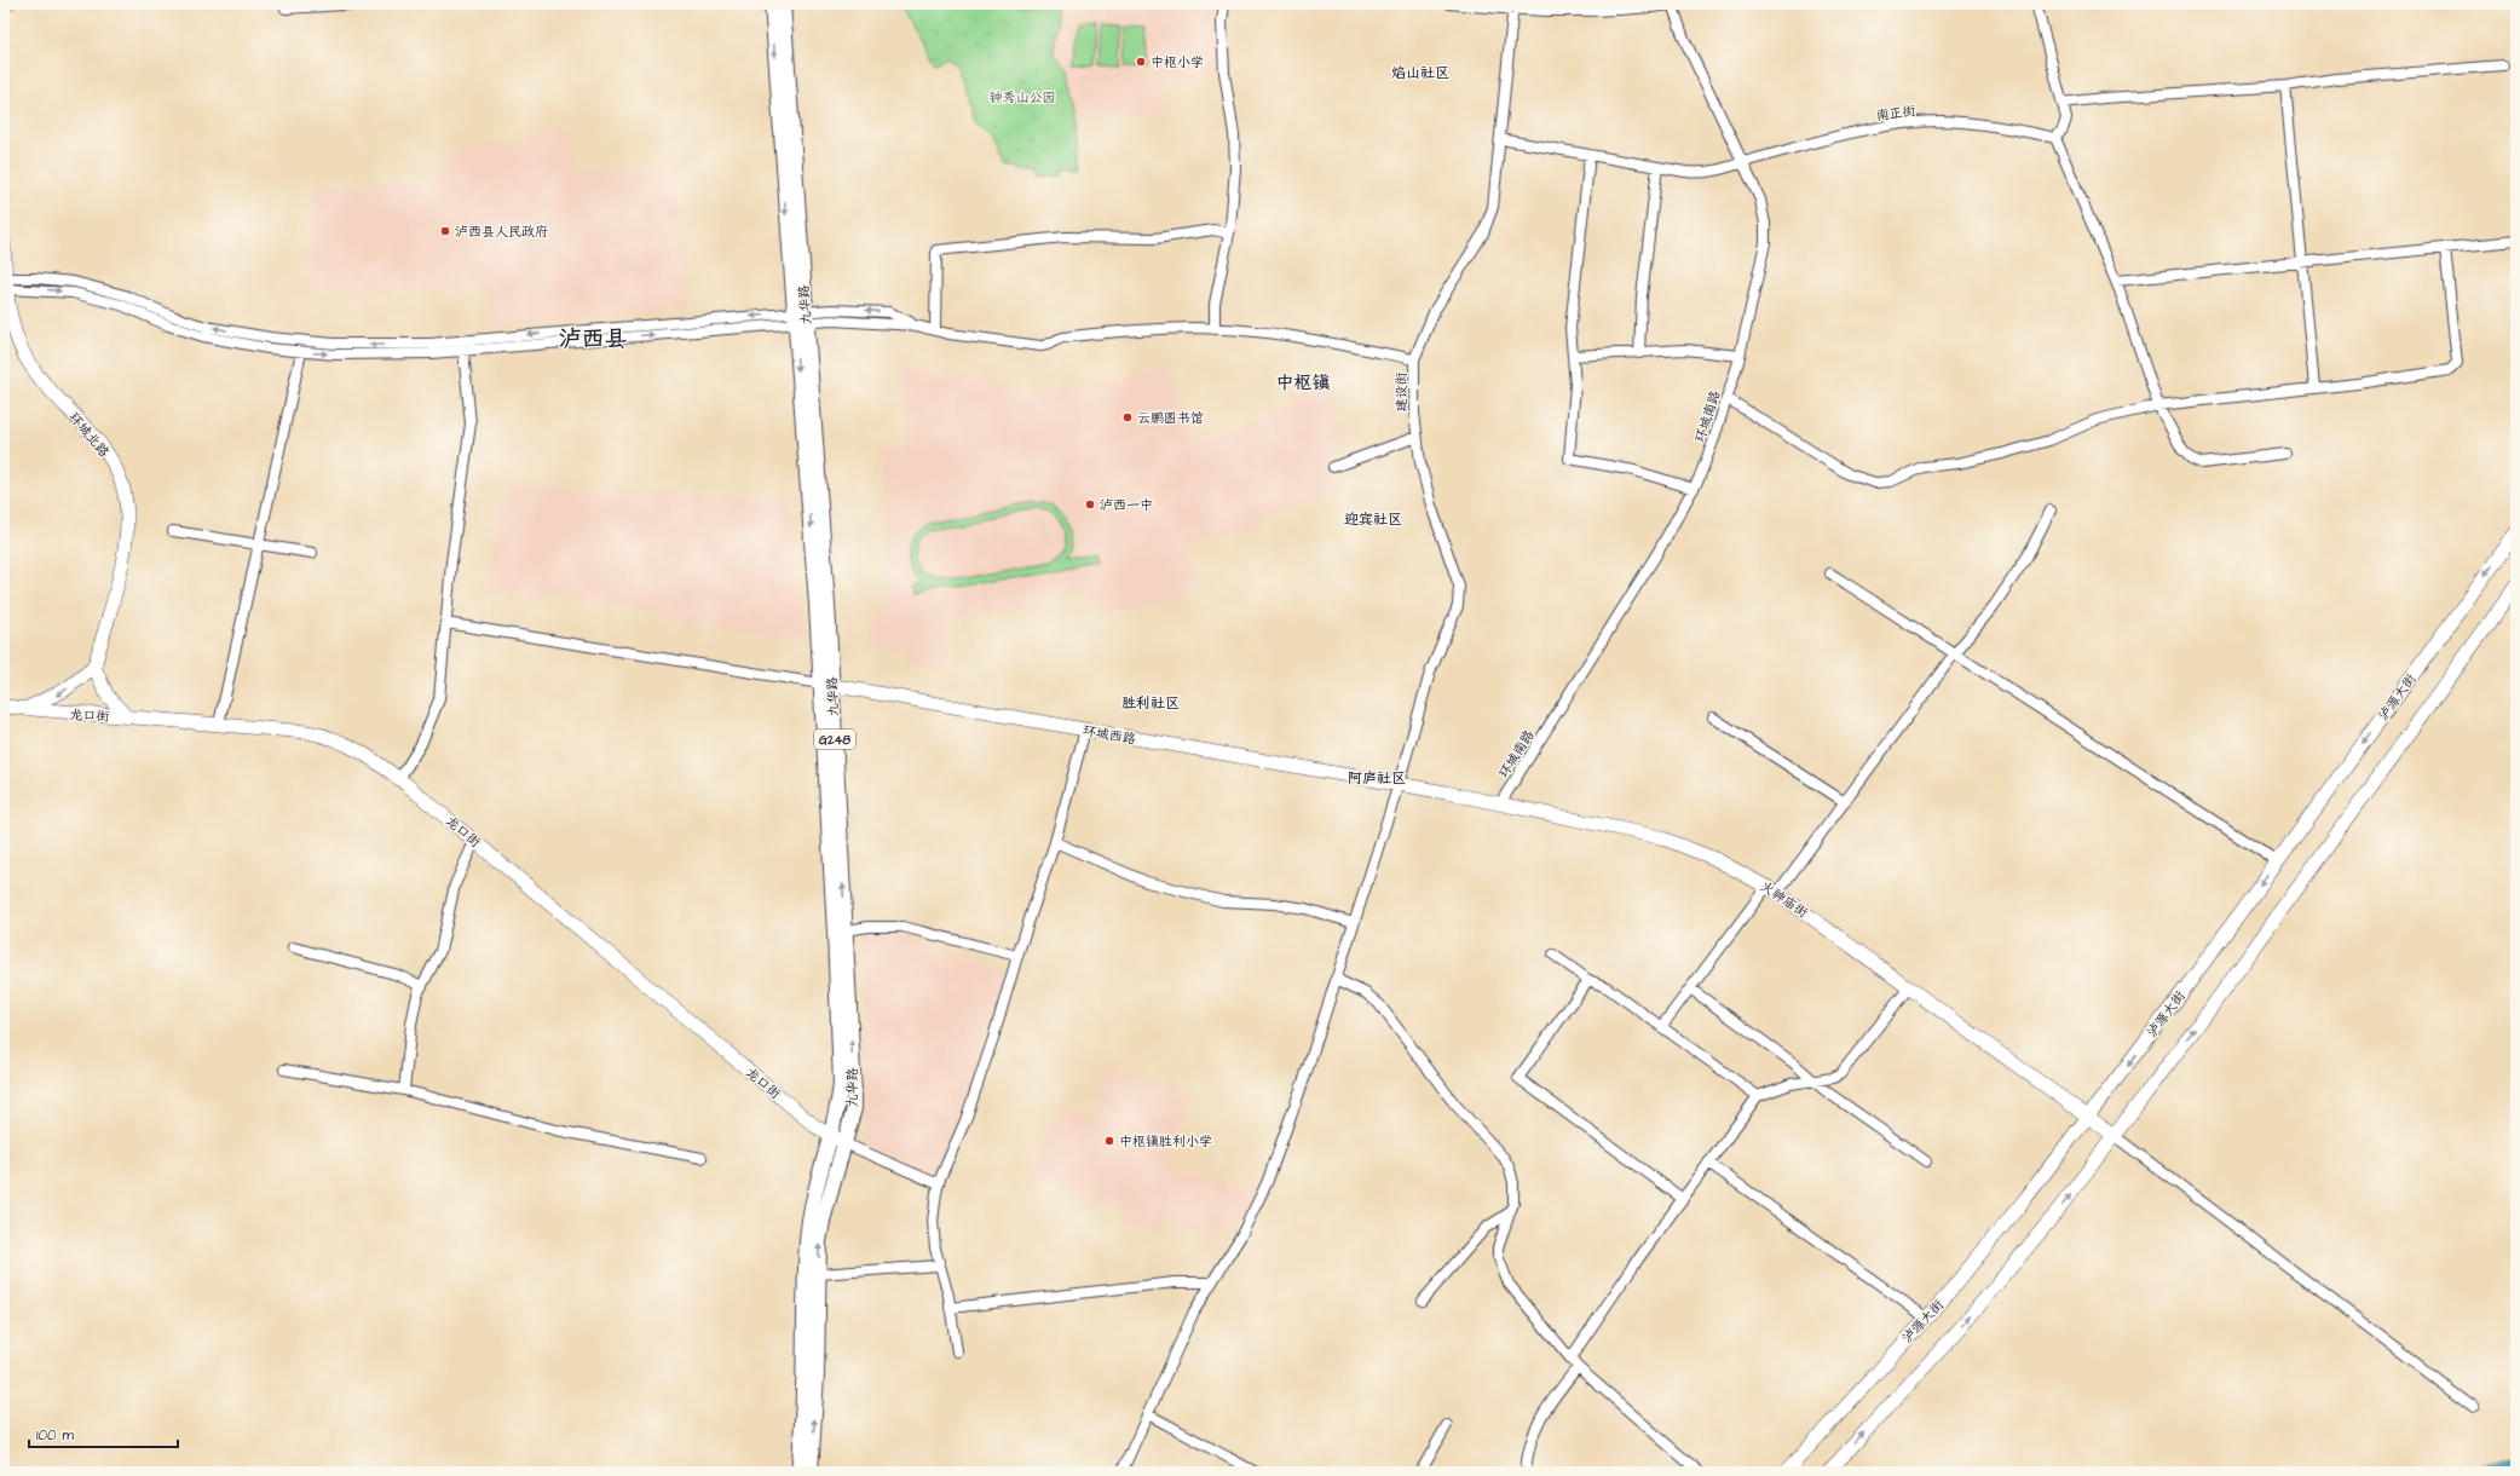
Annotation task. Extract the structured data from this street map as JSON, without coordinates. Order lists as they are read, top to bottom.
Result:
{
  "streets": {
    "highway": ["九华路", "G248"],
    "main road": [
      "环城北路",
      "泸源大街",
      "龙口街",
      "环城西路",
      "火神庙街"
    ],
    "street": ["南正街", "建设街", "环城南路"]
  },
  "crossings": [
    ["南正街", "建设街"],
    ["南正街", "环城南路"],
    ["九华路", "龙口街"],
    ["九华路", "环城西路"],
    ["建设街", "环城西路"],
    ["建设街", "火神庙街"],
    ["环城南路", "火神庙街"],
    ["泸源大街", "火神庙街"],
    ["环城西路", "火神庙街"]
  ],
  "districts": [
    "焰山社区",
    "泸西县",
    "中枢镇",
    "迎宾社区",
    "胜利社区",
    "阿庐社区"
  ],
  "parks": ["钟秀山公园"],
  "places": [
    "中枢小学",
    "泸西县人民政府",
    "云鹏图书馆",
    "泸西一中",
    "中枢镇胜利小学"
  ],
  "scale_bar": "100 m"
}
